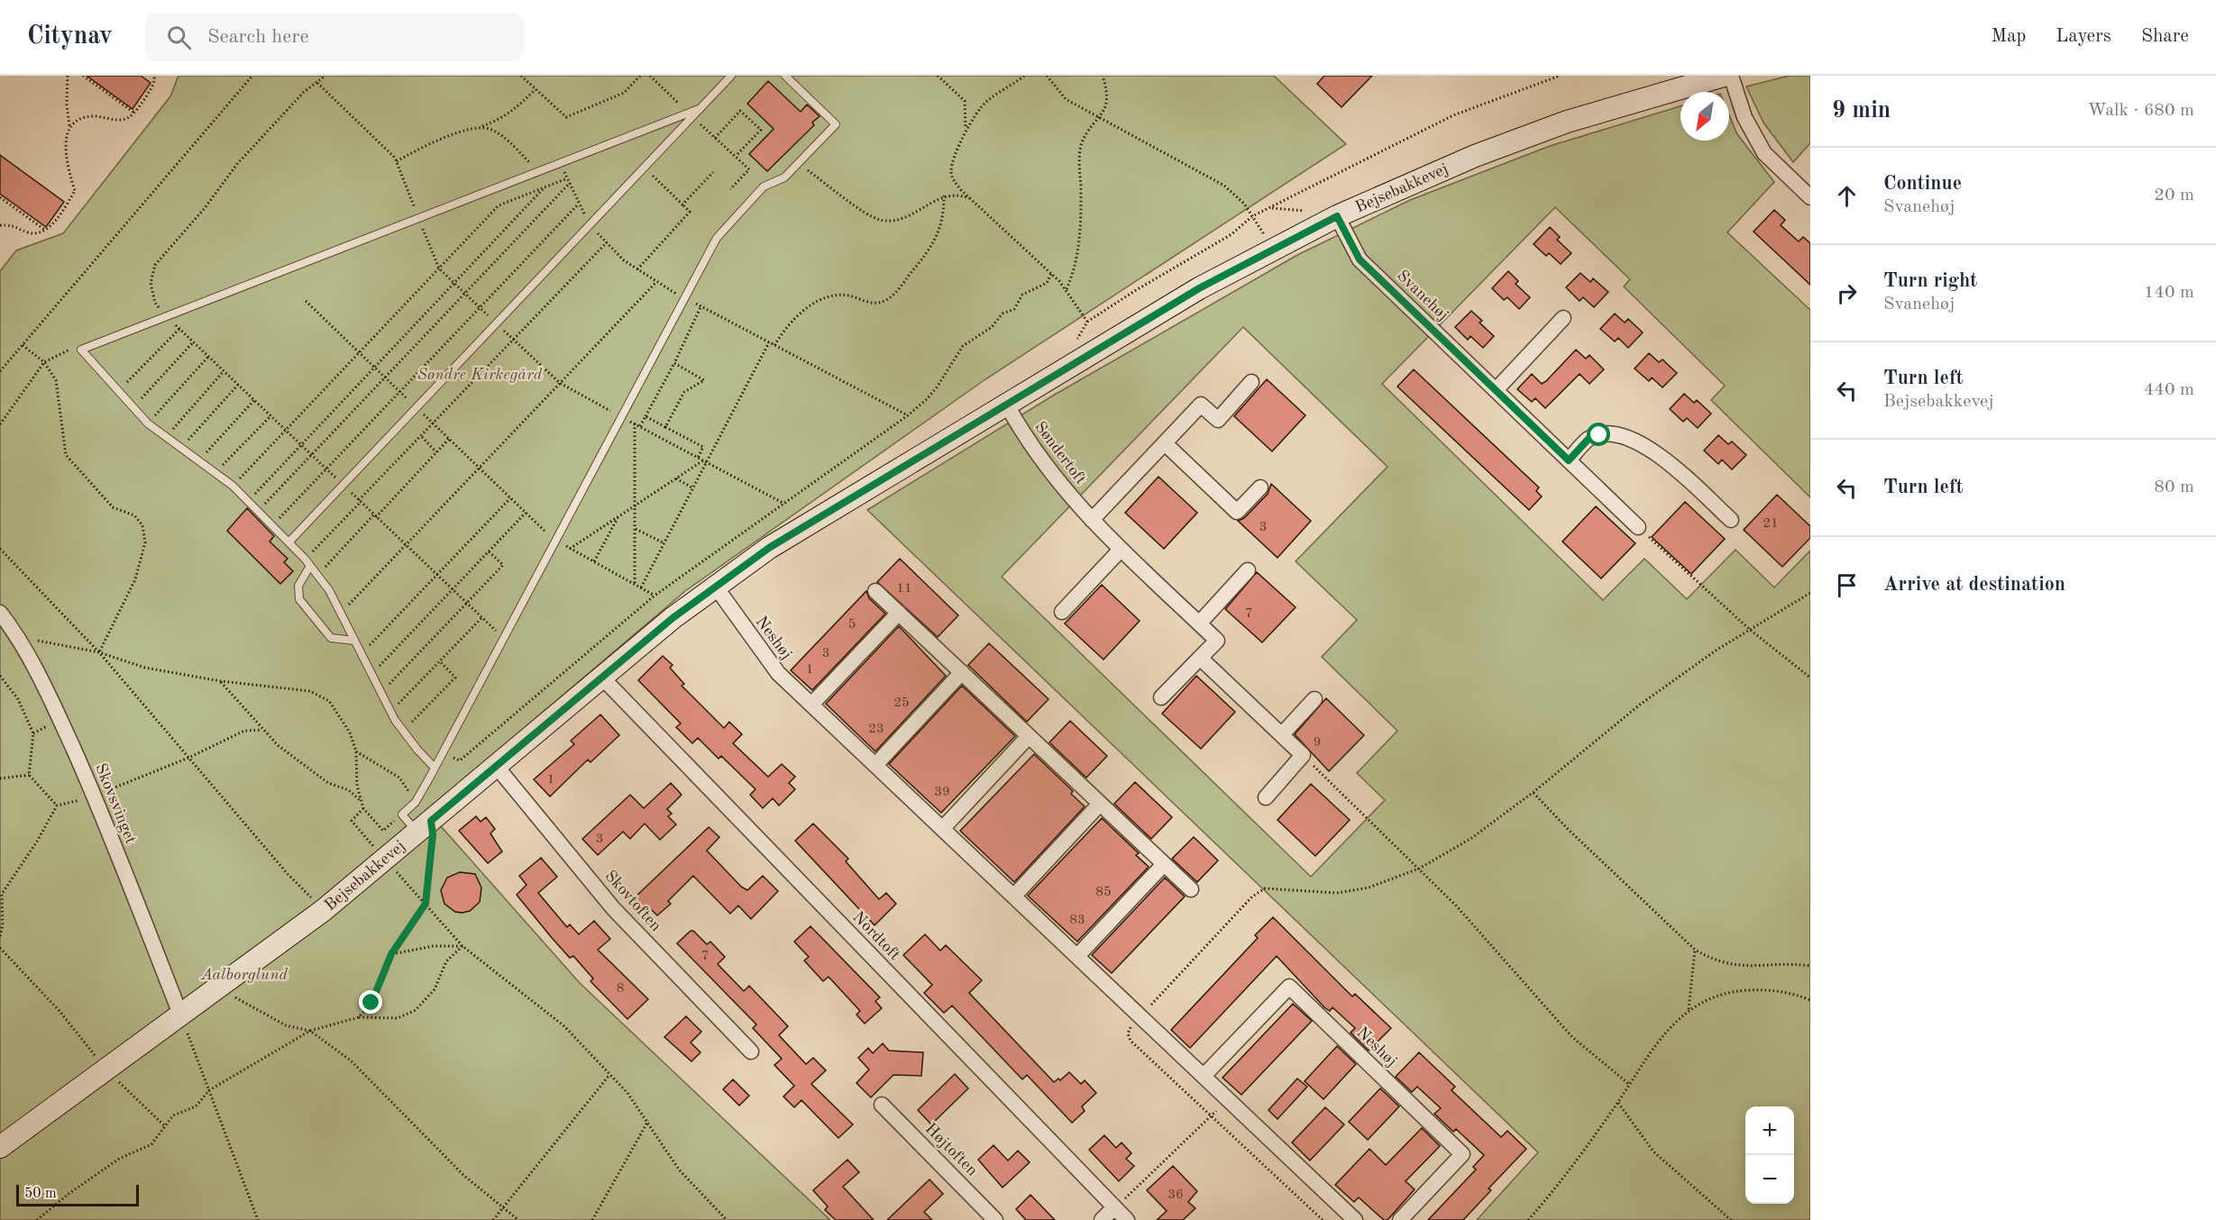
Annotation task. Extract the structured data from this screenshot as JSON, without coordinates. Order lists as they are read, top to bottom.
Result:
{
  "streets": {
    "street": [
      "Bejsebakkevej",
      "Svanehøj",
      "Søndertoft",
      "Neshøj",
      "Skovsvinget",
      "Skovtoften",
      "Nordtoft",
      "Højtoften"
    ]
  },
  "crossings": [
    ["Bejsebakkevej", "Svanehøj"],
    ["Bejsebakkevej", "Søndertoft"],
    ["Bejsebakkevej", "Neshøj"],
    ["Bejsebakkevej", "Skovsvinget"],
    ["Bejsebakkevej", "Skovtoften"],
    ["Bejsebakkevej", "Nordtoft"]
  ],
  "parks": ["Søndre Kirkegård", "Aalborglund"],
  "house_numbers": [
    "21",
    "3",
    "11",
    "7",
    "5",
    "3",
    "1",
    "25",
    "23",
    "9",
    "1",
    "39",
    "3",
    "85",
    "83",
    "7",
    "8",
    "36"
  ],
  "scale_bar": "50 m",
  "north": "bottom left",
  "page": {
    "header": "Citynav",
    "search": "Search here",
    "nav": ["Map", "Layers", "Share"],
    "heading": ["9 min", "Walk · 680 m"],
    "list": [
      ["Continue", "Svanehøj", "20 m"],
      ["Turn right", "Svanehøj", "140 m"],
      ["Turn left", "Bejsebakkevej", "440 m"],
      ["Turn left", "80 m"],
      "Arrive at destination"
    ],
    "map_buttons": ["+", "−"],
    "scale": "50 m"
  }
}
